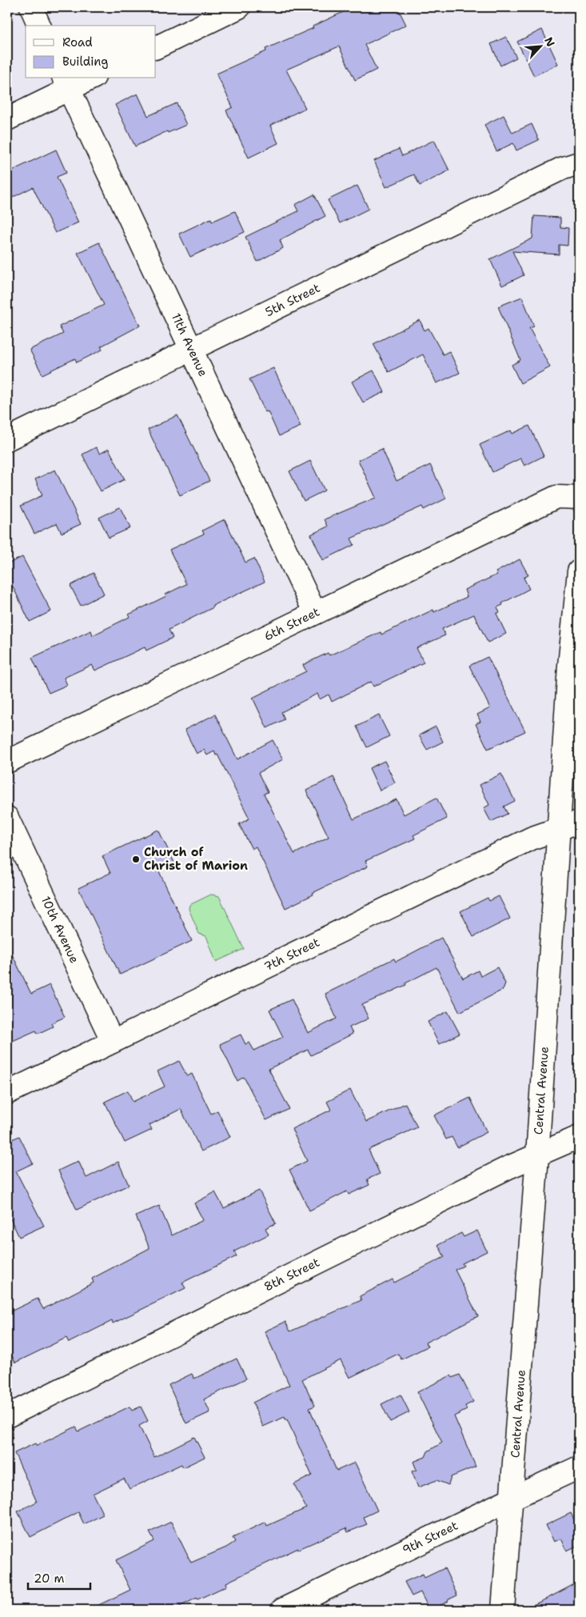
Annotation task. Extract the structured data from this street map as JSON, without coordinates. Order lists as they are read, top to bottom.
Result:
{
  "streets": {
    "street": [
      "5th Street",
      "11th Avenue",
      "6th Street",
      "10th Avenue",
      "7th Street",
      "Central Avenue",
      "8th Street",
      "9th Street"
    ]
  },
  "crossings": [
    ["5th Street", "11th Avenue"],
    ["11th Avenue", "6th Street"],
    ["10th Avenue", "7th Street"],
    ["7th Street", "Central Avenue"],
    ["Central Avenue", "8th Street"],
    ["Central Avenue", "9th Street"]
  ],
  "places": ["Church of Christ of Marion"],
  "legend": ["Road", "Building"],
  "scale_bar": "20 m",
  "north": "top right"
}
